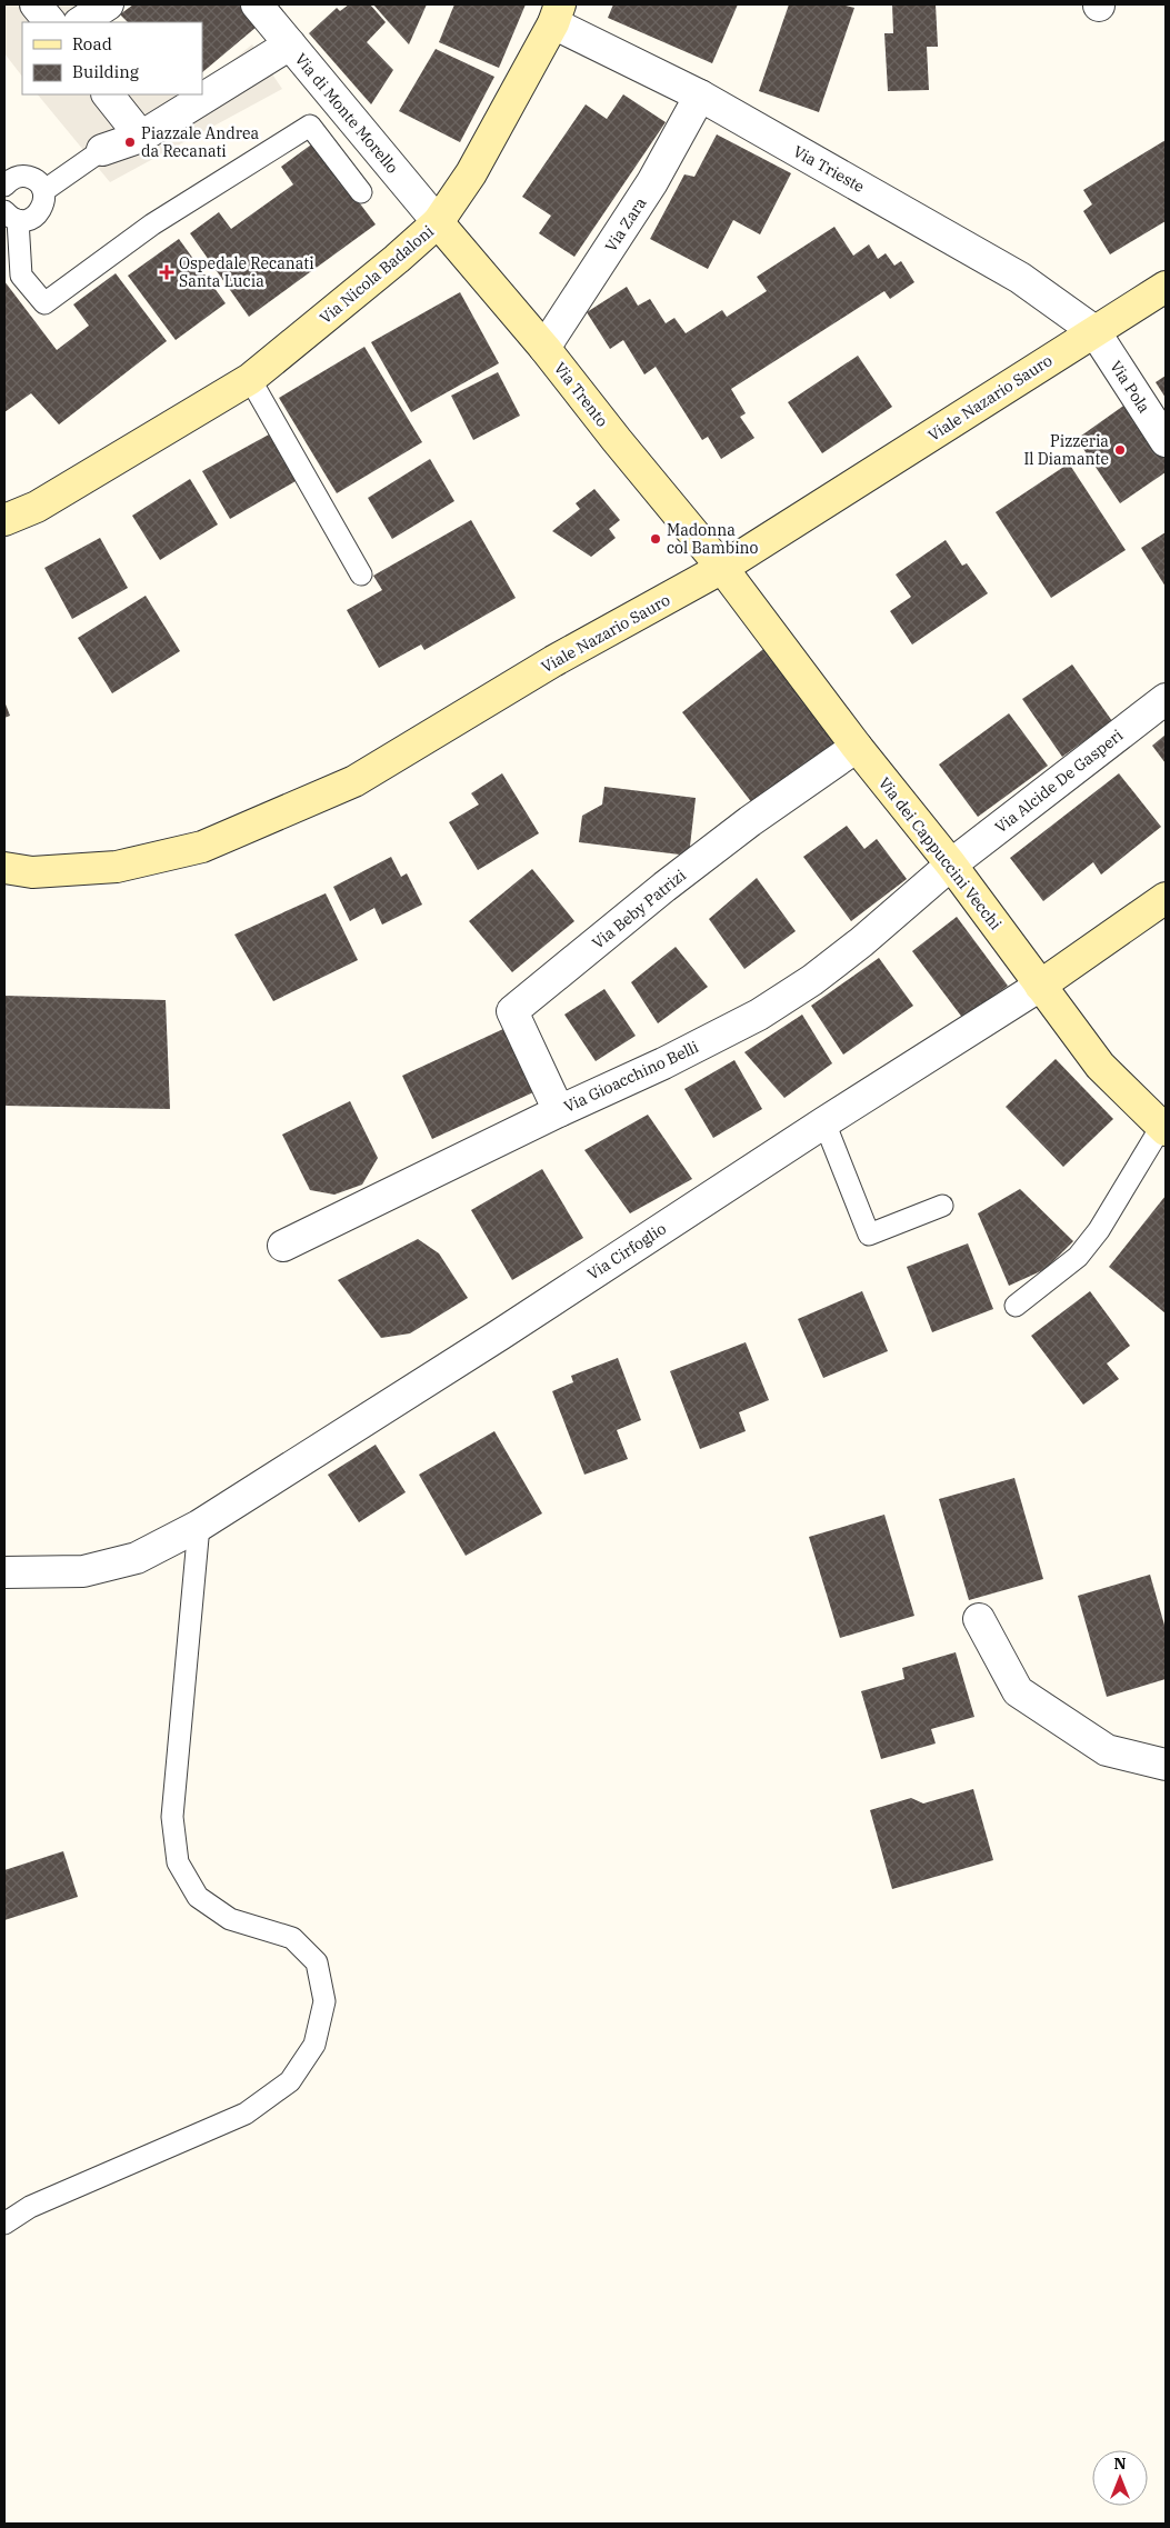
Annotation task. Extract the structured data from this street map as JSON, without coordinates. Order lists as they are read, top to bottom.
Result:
{
  "streets": {
    "street": [
      "Via di Monte Morello",
      "Via Trieste",
      "Via Zara",
      "Via Nicola Badaloni",
      "Via Pola",
      "Via Trento",
      "Viale Nazario Sauro",
      "Via Alcide De Gasperi",
      "Via dei Cappuccini Vecchi",
      "Via Beby Patrizi",
      "Via Gioacchino Belli",
      "Via Cirfoglio"
    ]
  },
  "crossings": [
    ["Via di Monte Morello", "Via Nicola Badaloni"],
    ["Via di Monte Morello", "Via Trento"],
    ["Via Trieste", "Via Zara"],
    ["Via Trieste", "Via Nicola Badaloni"],
    ["Via Trieste", "Via Pola"],
    ["Via Trieste", "Viale Nazario Sauro"],
    ["Via Zara", "Via Trento"],
    ["Via Nicola Badaloni", "Via Trento"],
    ["Via Pola", "Viale Nazario Sauro"],
    ["Via Trento", "Viale Nazario Sauro"],
    ["Via Trento", "Via dei Cappuccini Vecchi"],
    ["Viale Nazario Sauro", "Via dei Cappuccini Vecchi"],
    ["Via Alcide De Gasperi", "Via dei Cappuccini Vecchi"],
    ["Via Alcide De Gasperi", "Via Gioacchino Belli"],
    ["Via dei Cappuccini Vecchi", "Via Beby Patrizi"],
    ["Via dei Cappuccini Vecchi", "Via Gioacchino Belli"],
    ["Via dei Cappuccini Vecchi", "Via Cirfoglio"],
    ["Via Beby Patrizi", "Via Gioacchino Belli"]
  ],
  "places": {
    "other": ["Piazzale Andrea da Recanati", "Pizzeria Il Diamante", "Madonna col Bambino"],
    "health": ["Ospedale Recanati Santa Lucia"]
  },
  "legend": ["Road", "Building"],
  "north": "top"
}
